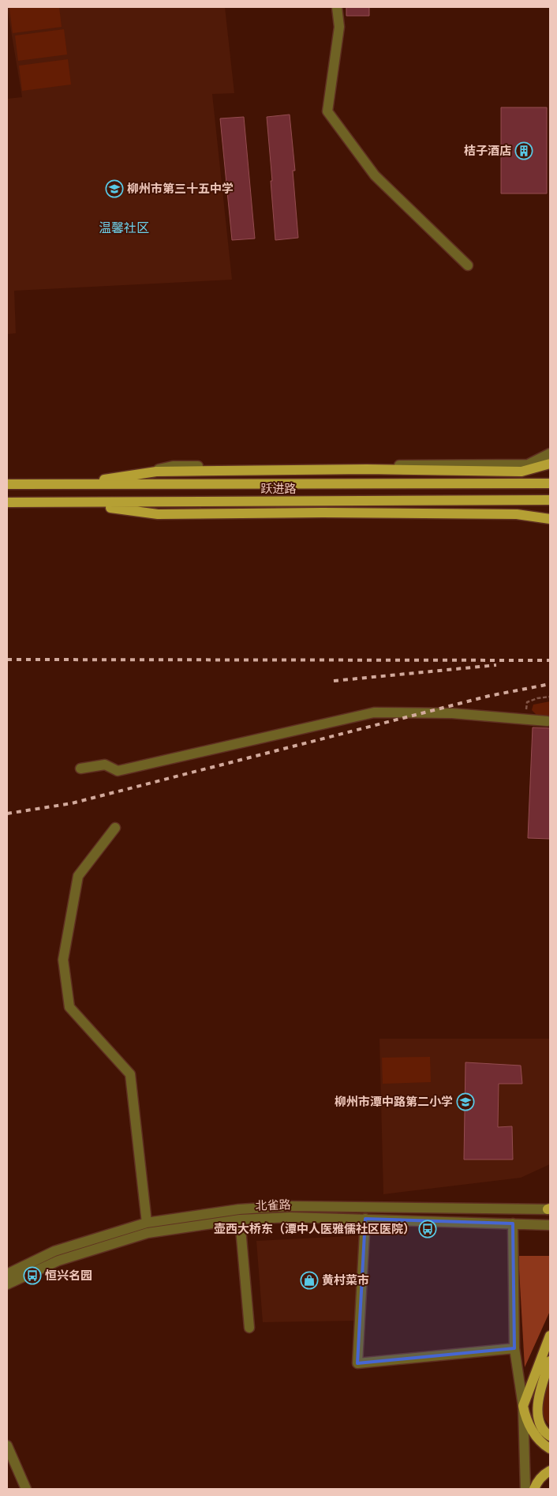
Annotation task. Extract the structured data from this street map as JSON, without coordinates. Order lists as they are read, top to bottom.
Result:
{
  "streets": {
    "main road": ["跃进路"],
    "street": ["北雀路"]
  },
  "districts": ["温馨社区"],
  "places": {
    "building": ["桔子酒店"],
    "school or university": ["柳州市第三十五中学", "柳州市潭中路第二小学"],
    "bus stop": ["壶西大桥东（潭中人医雅儒社区医院）", "恒兴名园"],
    "shop": ["黄村菜市"]
  }
}
